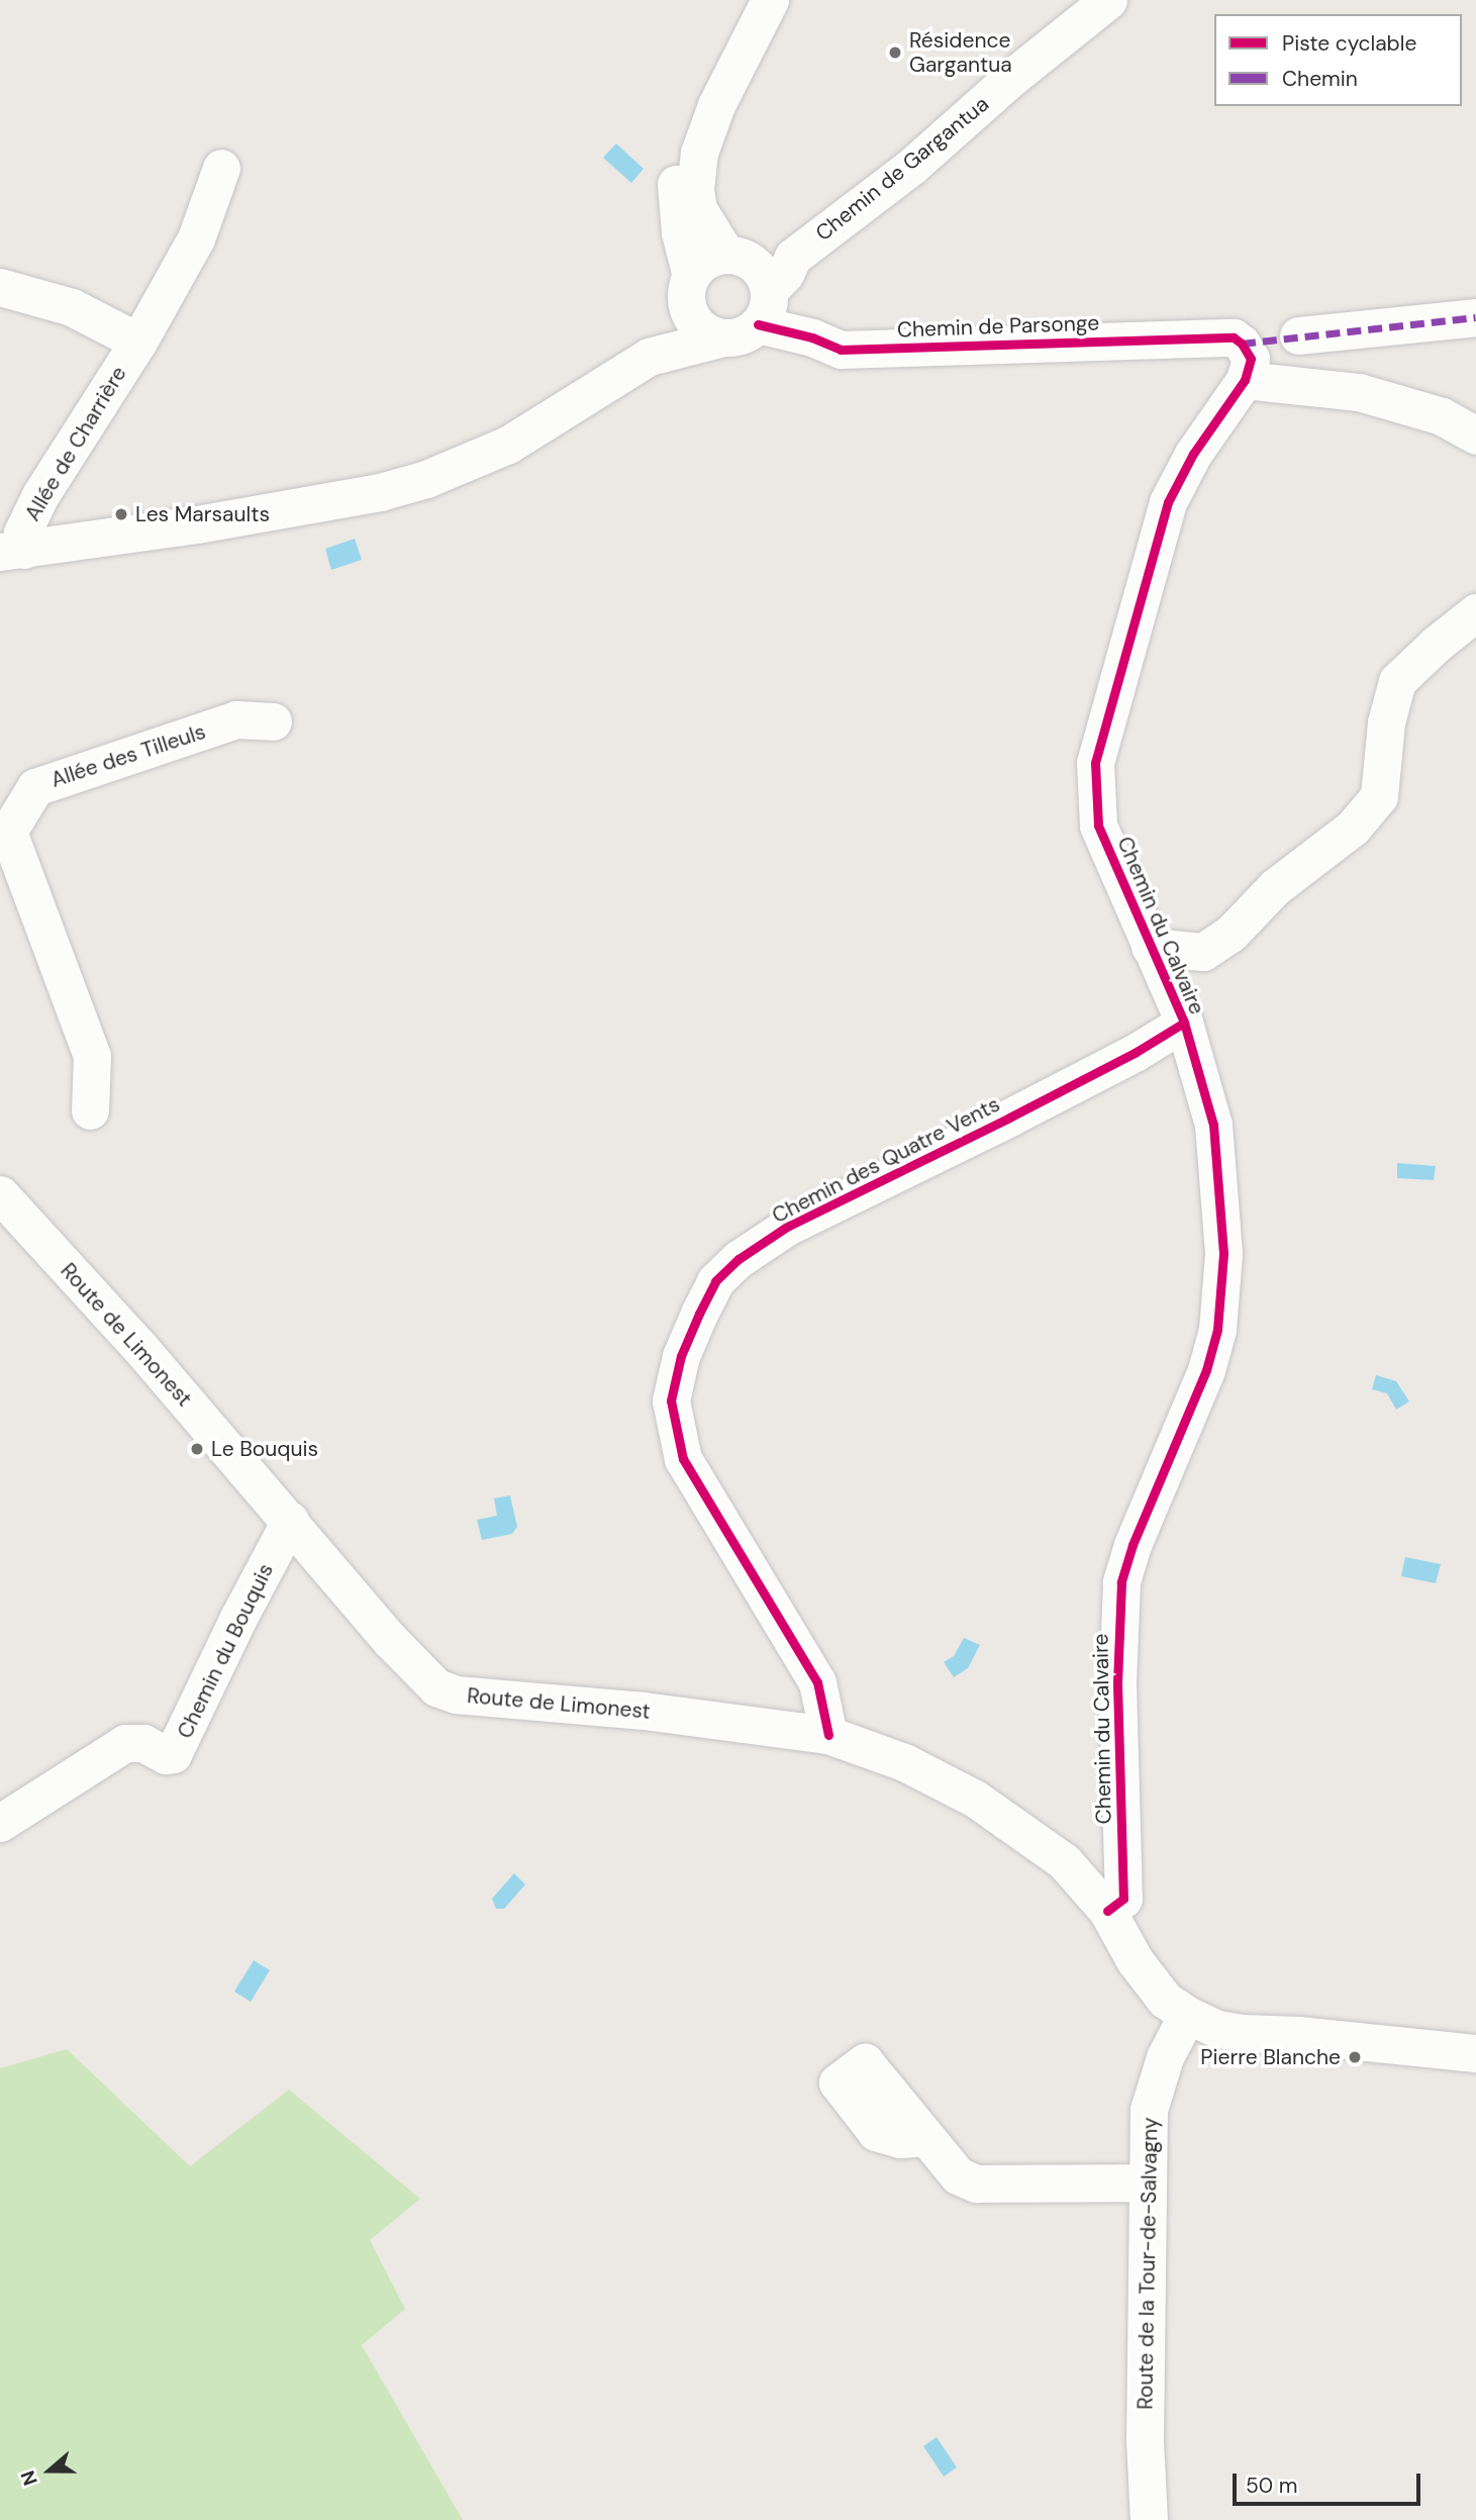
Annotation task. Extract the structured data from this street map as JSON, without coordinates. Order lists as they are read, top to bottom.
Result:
{
  "streets": {
    "street": [
      "Chemin de Gargantua",
      "Chemin de Parsonge",
      "Allée de Charrière",
      "Allée des Tilleuls",
      "Chemin du Calvaire",
      "Chemin des Quatre Vents",
      "Route de Limonest",
      "Chemin du Bouquis",
      "Route de la Tour-de-Salvagny"
    ]
  },
  "crossings": [
    ["Chemin de Gargantua", "Chemin de Parsonge"],
    ["Chemin de Parsonge", "Chemin du Calvaire"],
    ["Chemin du Calvaire", "Chemin des Quatre Vents"],
    ["Chemin du Calvaire", "Route de Limonest"],
    ["Chemin des Quatre Vents", "Route de Limonest"],
    ["Route de Limonest", "Chemin du Bouquis"],
    ["Route de Limonest", "Route de la Tour-de-Salvagny"]
  ],
  "places": [
    "Résidence Gargantua",
    "Les Marsaults",
    "Le Bouquis",
    "Pierre Blanche"
  ],
  "legend": ["Piste cyclable", "Chemin"],
  "scale_bar": "50 m",
  "north": "left"
}
